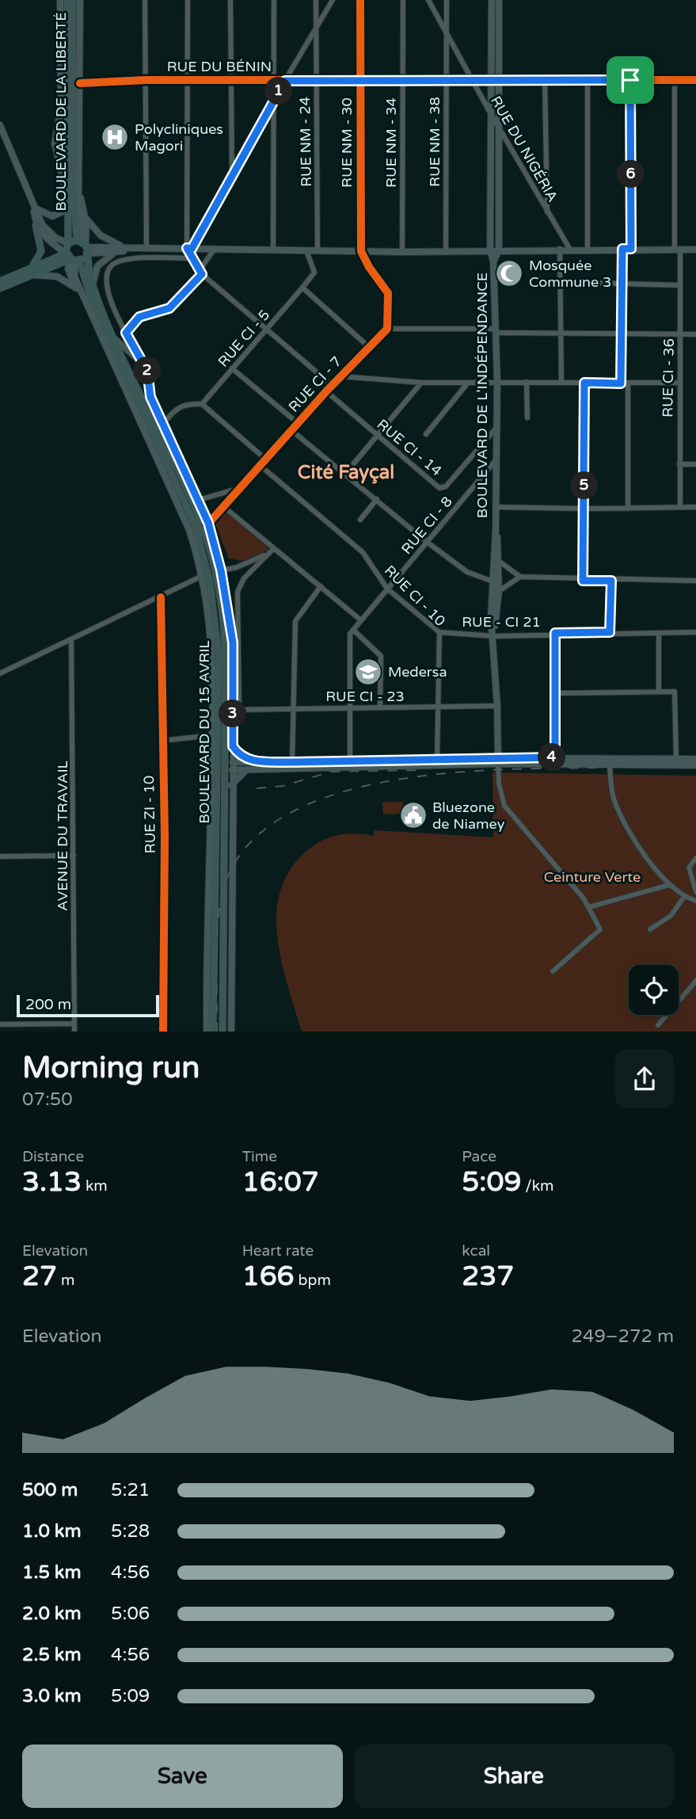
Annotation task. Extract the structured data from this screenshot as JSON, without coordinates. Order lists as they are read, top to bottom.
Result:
{
  "streets": {
    "highway": ["BOULEVARD DE LA LIBERTÉ", "BOULEVARD DU 15 AVRIL"],
    "main road": ["BOULEVARD DE L'INDÉPENDANCE"],
    "street": [
      "RUE DU BÉNIN",
      "RUE NM - 24",
      "RUE NM - 38",
      "RUE NM - 30",
      "RUE NM - 34",
      "RUE DU NIGÉRIA",
      "RUE CI - 5",
      "RUE CI - 36",
      "RUE CI - 7",
      "RUE CI - 14",
      "RUE CI - 8",
      "RUE CI - 10",
      "RUE - CI 21",
      "RUE CI - 23",
      "RUE ZI - 10",
      "AVENUE DU TRAVAIL"
    ]
  },
  "crossings": [
    ["RUE DU BÉNIN", "BOULEVARD DE LA LIBERTÉ"],
    ["RUE DU BÉNIN", "RUE NM - 24"],
    ["RUE DU BÉNIN", "RUE NM - 38"],
    ["RUE DU BÉNIN", "RUE NM - 30"],
    ["RUE DU BÉNIN", "RUE NM - 34"],
    ["RUE DU BÉNIN", "RUE DU NIGÉRIA"],
    ["RUE DU BÉNIN", "RUE CI - 36"],
    ["RUE DU BÉNIN", "BOULEVARD DE L'INDÉPENDANCE"],
    ["BOULEVARD DE LA LIBERTÉ", "BOULEVARD DU 15 AVRIL"],
    ["RUE NM - 38", "RUE DU NIGÉRIA"],
    ["RUE DU NIGÉRIA", "BOULEVARD DE L'INDÉPENDANCE"],
    ["RUE CI - 7", "RUE CI - 14"],
    ["RUE CI - 7", "RUE CI - 10"],
    ["RUE CI - 7", "BOULEVARD DU 15 AVRIL"],
    ["BOULEVARD DE L'INDÉPENDANCE", "RUE CI - 14"],
    ["BOULEVARD DE L'INDÉPENDANCE", "RUE CI - 8"],
    ["BOULEVARD DE L'INDÉPENDANCE", "RUE - CI 21"],
    ["BOULEVARD DE L'INDÉPENDANCE", "RUE CI - 23"],
    ["RUE CI - 8", "RUE CI - 10"],
    ["RUE CI - 8", "RUE CI - 23"],
    ["RUE CI - 10", "RUE - CI 21"],
    ["RUE CI - 10", "RUE CI - 23"],
    ["RUE CI - 23", "BOULEVARD DU 15 AVRIL"]
  ],
  "districts": ["Cité Fayçal"],
  "parks": ["Ceinture Verte"],
  "places": {
    "hospital": ["Polycliniques Magori"],
    "mosque": ["Mosquée Commune 3"],
    "school or university": ["Medersa"],
    "public building": ["Bluezone de Niamey"]
  },
  "scale_bar": "200 m",
  "page": {
    "pins": [
      "1",
      "6",
      "2",
      "5",
      "3",
      "4"
    ],
    "scale": "200 m",
    "heading": ["Morning run", "07:50"],
    "stats": [
      ["Distance", "3.13 km"],
      ["Time", "16:07"],
      ["Pace", "5:09 /km"],
      ["Elevation", "27 m"],
      ["Heart rate", "166 bpm"],
      ["kcal", "237"]
    ],
    "chart": ["Elevation", "249–272 m"],
    "list": [
      {
        "name": "500 m",
        "note": "5:21"
      },
      {
        "name": "1.0 km",
        "note": "5:28"
      },
      {
        "name": "1.5 km",
        "note": "4:56"
      },
      {
        "name": "2.0 km",
        "note": "5:06"
      },
      {
        "name": "2.5 km",
        "note": "4:56"
      },
      {
        "name": "3.0 km",
        "note": "5:09"
      }
    ],
    "buttons": ["Save", "Share"]
  }
}
